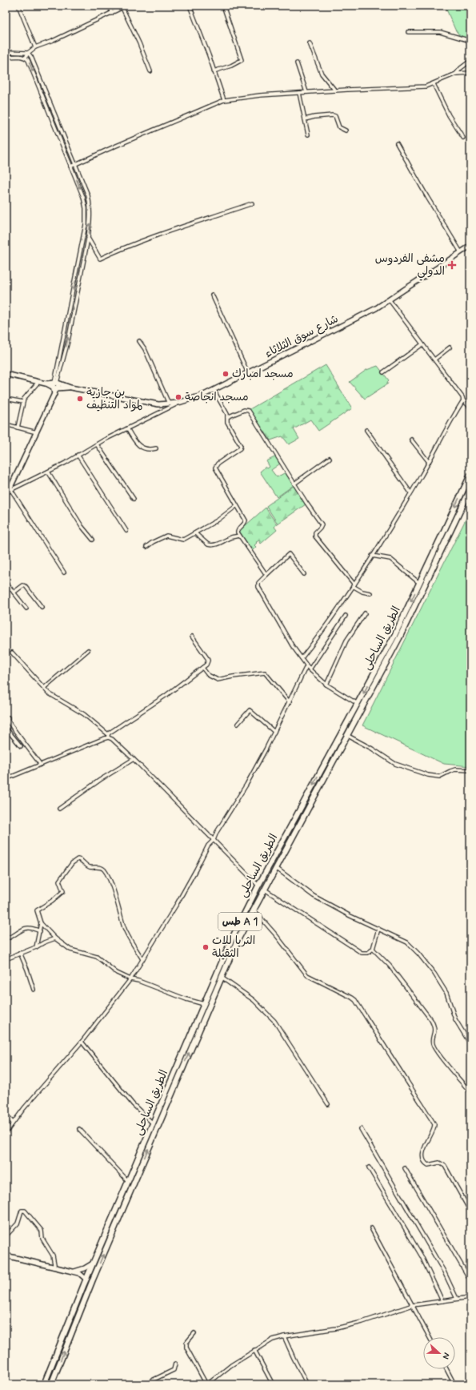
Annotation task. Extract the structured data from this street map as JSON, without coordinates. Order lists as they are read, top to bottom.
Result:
{
  "streets": {
    "highway": ["الطريق الساحلى", "طس A 1"],
    "street": ["شارع سوق الثلاثاء"]
  },
  "places": {
    "health": ["مشفى الفردوس الدولي"],
    "other": [
      "مسجد امبارك",
      "مسجد انجاصة",
      "بن جازية لمواد التنظيف",
      "الثريا للات الثقيلة"
    ]
  },
  "north": "right"
}
